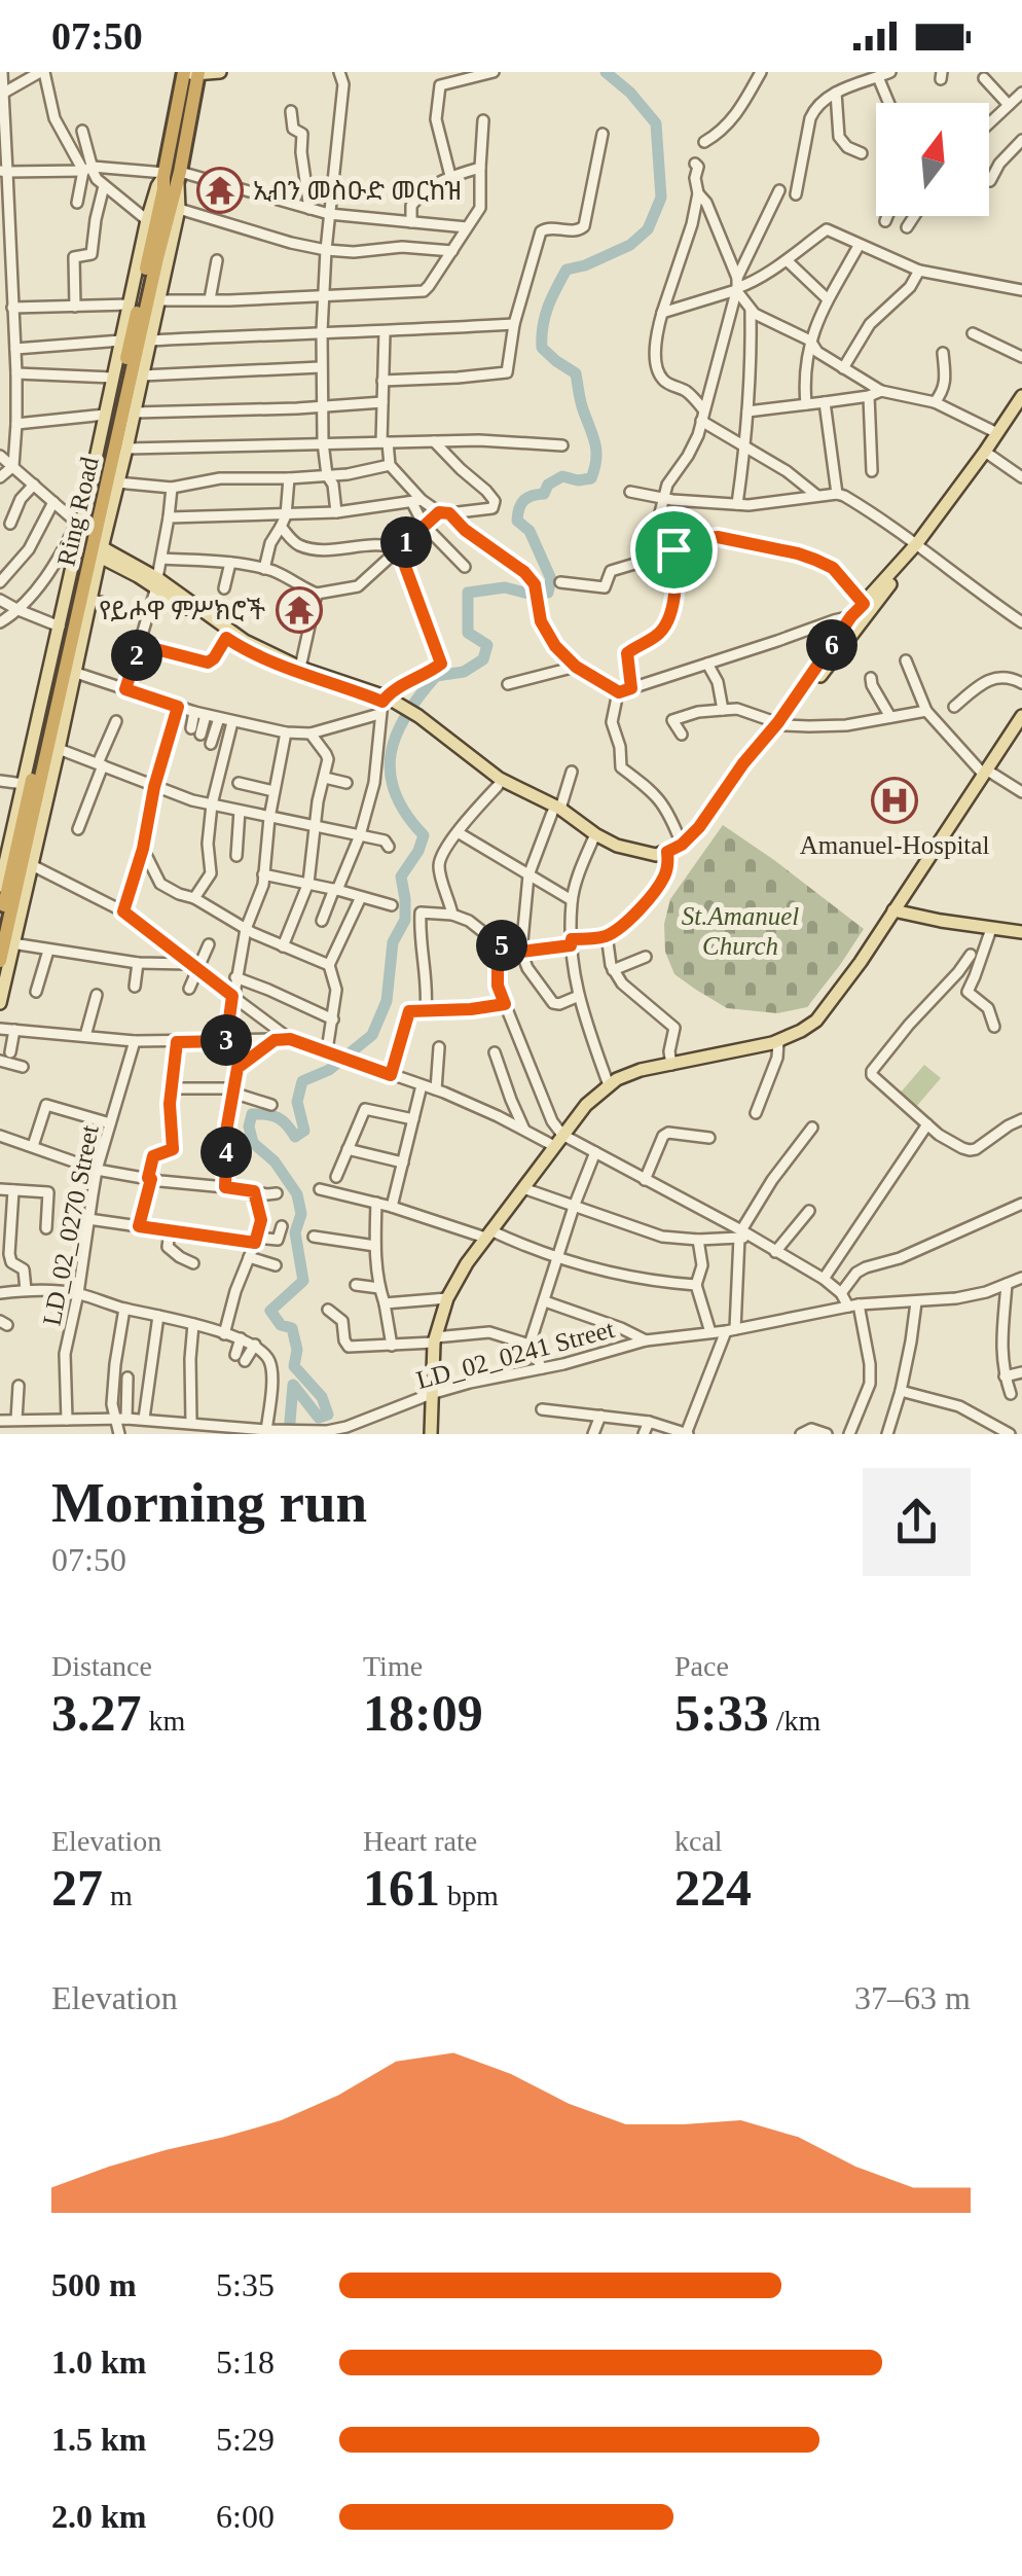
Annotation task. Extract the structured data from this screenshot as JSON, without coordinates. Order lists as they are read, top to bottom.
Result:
{
  "streets": {
    "highway": ["Ring Road"],
    "street": ["LD_02_0270 Street", "LD_02_0241 Street"]
  },
  "crossings": [
    ["LD_02_0270 Street", "LD_02_0241 Street"]
  ],
  "parks": ["St.Amanuel Church"],
  "places": {
    "temple": ["ኢብን መስዑድ መርከዝ", "የይሖዋ ምሥክሮች"],
    "hospital": ["Amanuel-Hospital"]
  },
  "north": "top",
  "page": {
    "status": "07:50",
    "pins": [
      "1",
      "6",
      "2",
      "5",
      "3",
      "4"
    ],
    "heading": ["Morning run", "07:50"],
    "stats": [
      ["Distance", "3.27 km"],
      ["Time", "18:09"],
      ["Pace", "5:33 /km"],
      ["Elevation", "27 m"],
      ["Heart rate", "161 bpm"],
      ["kcal", "224"]
    ],
    "chart": ["Elevation", "37–63 m"],
    "list": [
      {
        "name": "500 m",
        "note": "5:35"
      },
      {
        "name": "1.0 km",
        "note": "5:18"
      },
      {
        "name": "1.5 km",
        "note": "5:29"
      },
      {
        "name": "2.0 km",
        "note": "6:00"
      }
    ]
  }
}
